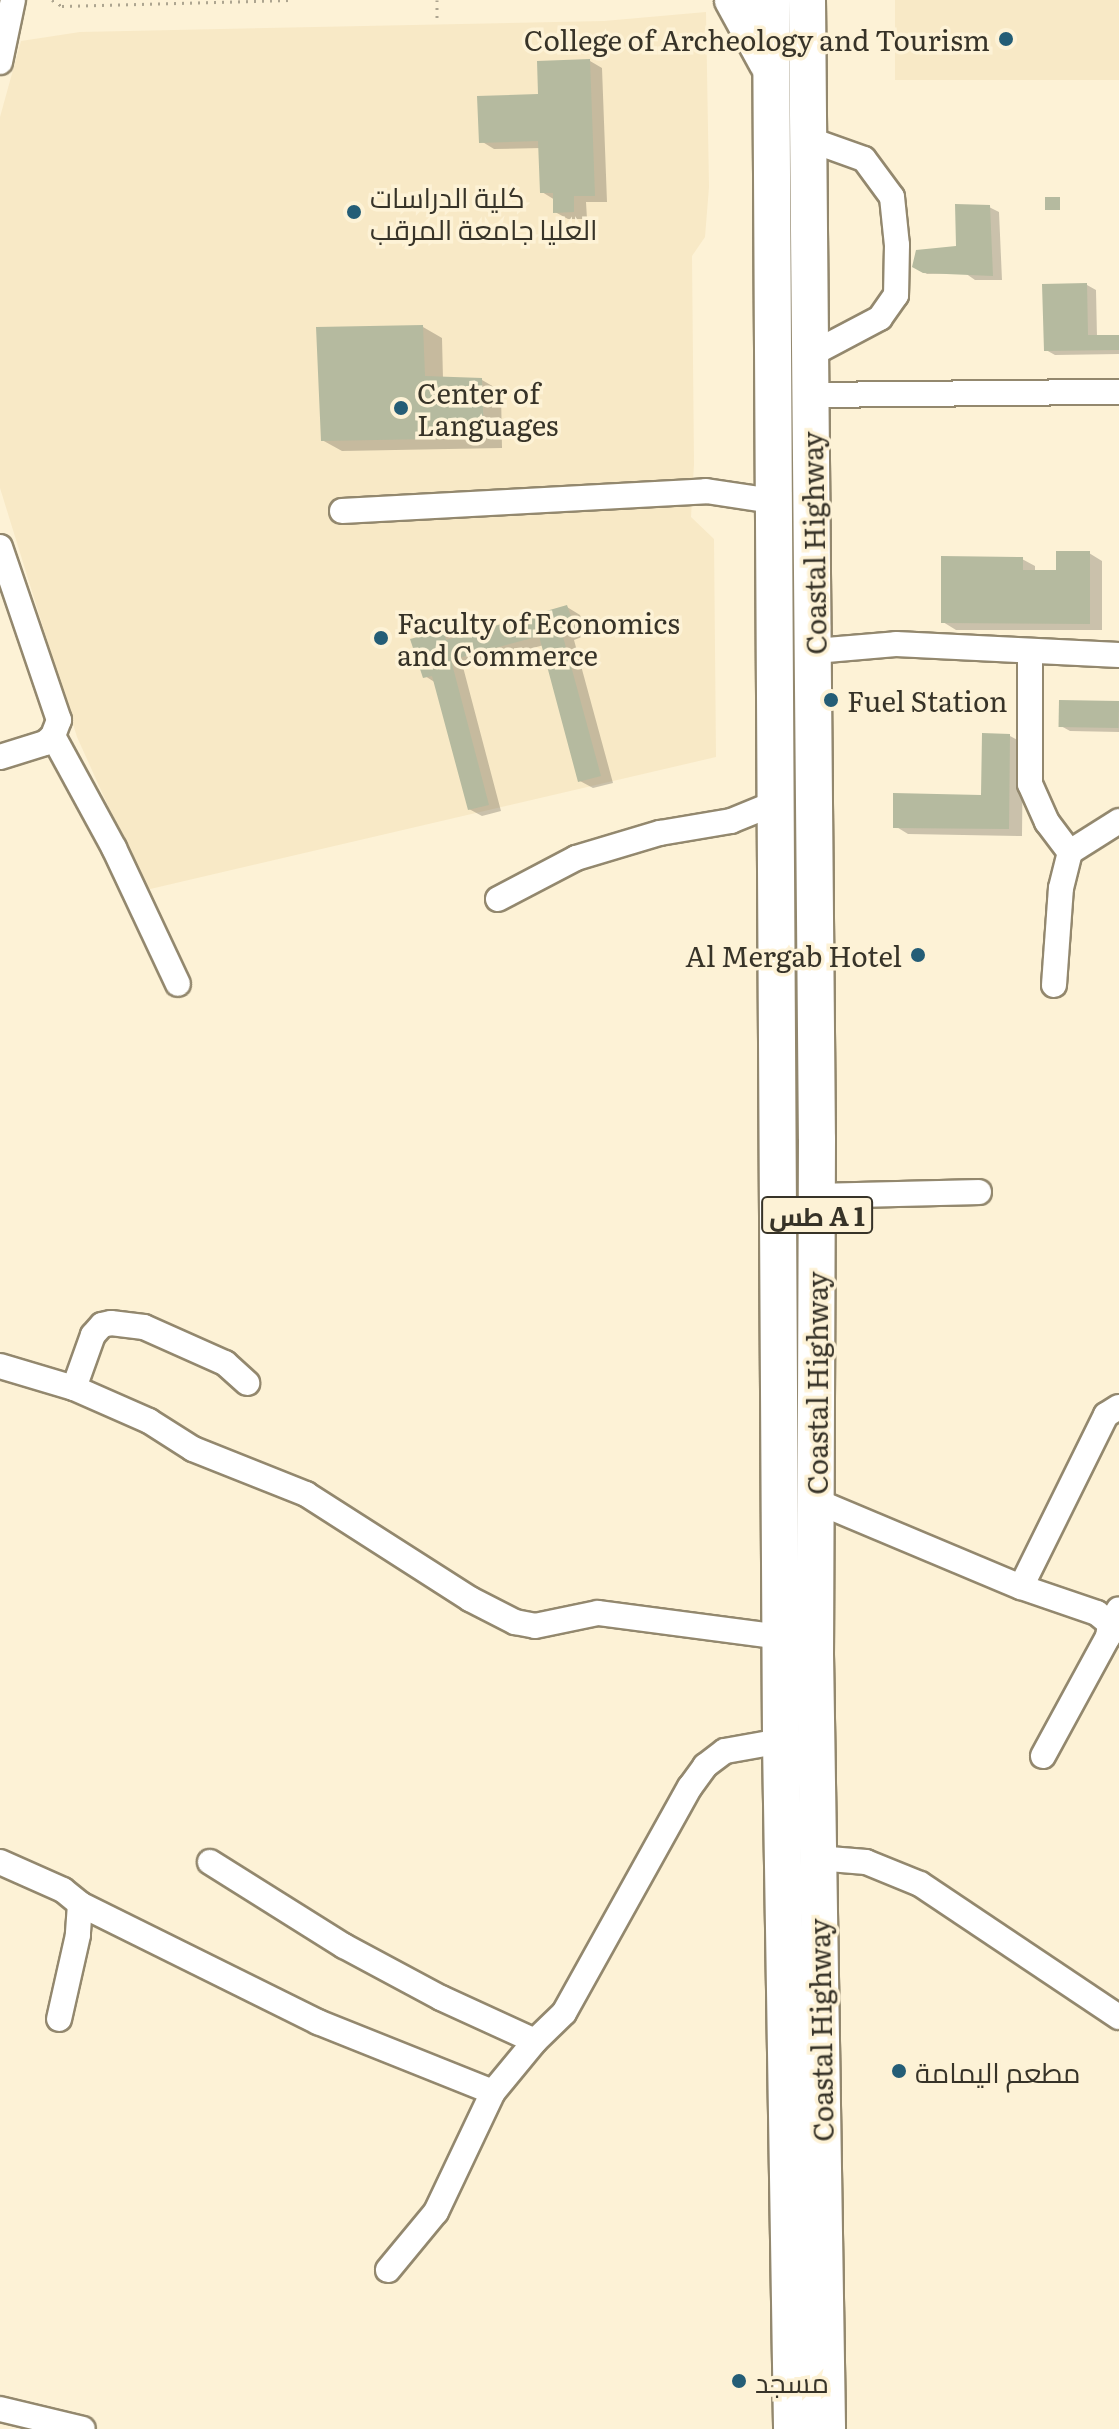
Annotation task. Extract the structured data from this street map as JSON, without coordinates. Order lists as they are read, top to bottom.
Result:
{
  "streets": {
    "highway": ["Coastal Highway", "طس A 1"]
  },
  "places": [
    "College of Archeology and Tourism",
    "كلية الدراسات العليا جامعة المرقب",
    "Center of Languages",
    "Faculty of Economics and Commerce",
    "Fuel Station",
    "Al Mergab Hotel",
    "مطعم اليمامة",
    "مسجد"
  ]
}
